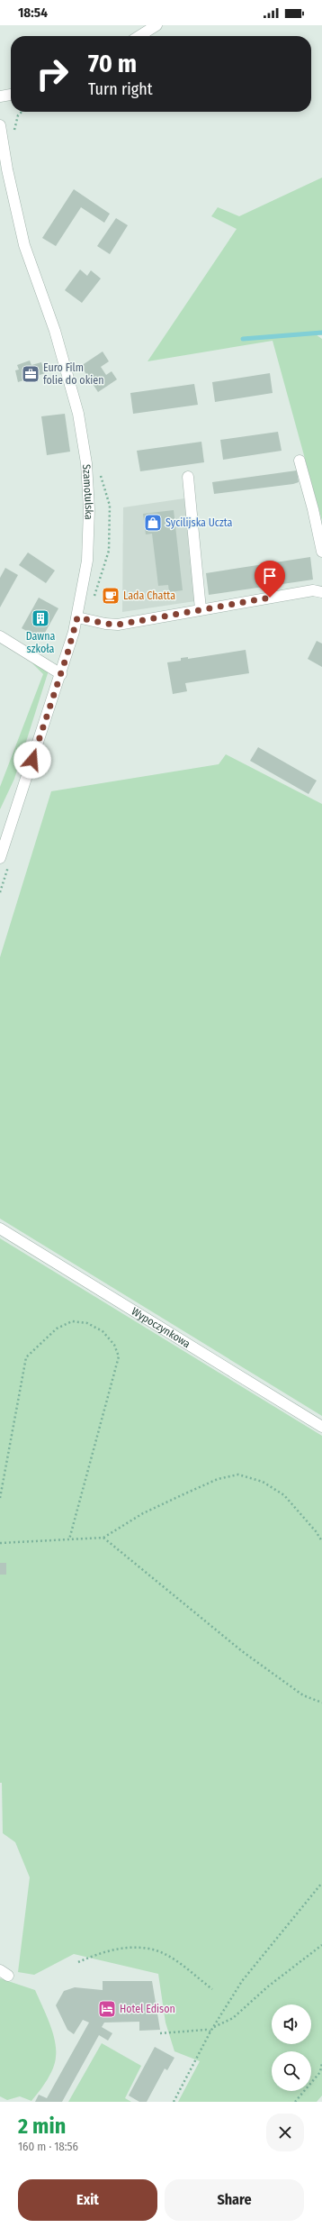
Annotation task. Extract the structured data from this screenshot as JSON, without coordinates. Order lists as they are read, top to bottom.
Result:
{
  "streets": {
    "street": ["Szamotulska", "Wypoczynkowa"]
  },
  "places": {
    "office": ["Euro Film folie do okien"],
    "shop": ["Sycilijska Uczta"],
    "cafe": ["Lada Chatta"],
    "building": ["Dawna szkoła"],
    "hotel": ["Hotel Edison"]
  },
  "page": {
    "status": "18:54",
    "turn": ["70 m", "Turn right"],
    "heading": ["2 min", "160 m · 18:56"],
    "buttons": ["Exit", "Share"]
  }
}
